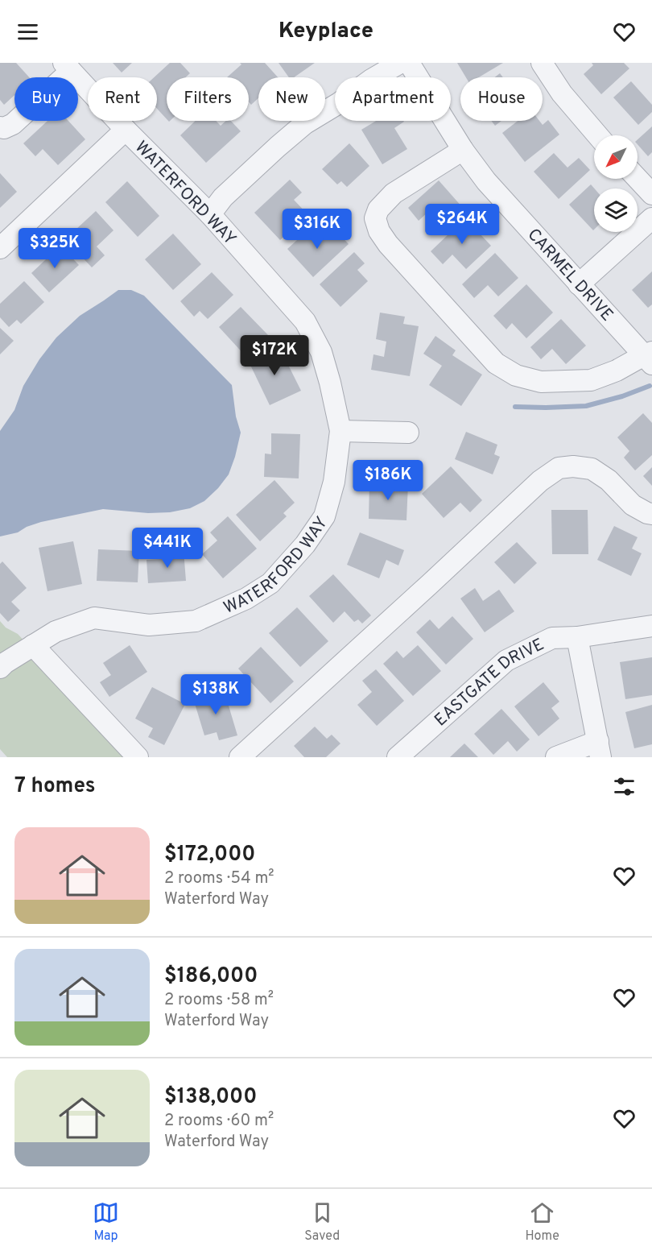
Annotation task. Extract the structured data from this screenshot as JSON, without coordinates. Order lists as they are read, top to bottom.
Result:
{
  "streets": {
    "street": ["WATERFORD WAY", "CARMEL DRIVE", "EASTGATE DRIVE"]
  },
  "north": "bottom left",
  "page": {
    "header": "Keyplace",
    "chip": [
      "Buy",
      "Rent",
      "Filters",
      "New",
      "Apartment",
      "House"
    ],
    "price": [
      "$264K",
      "$316K",
      "$325K",
      "$172K",
      "$186K",
      "$441K",
      "$138K"
    ],
    "heading": "7 homes",
    "list": [
      {
        "name": "$172,000",
        "note": "2 rooms · 54 m² · Waterford Way"
      },
      {
        "name": "$186,000",
        "note": "2 rooms · 58 m² · Waterford Way"
      },
      {
        "name": "$138,000",
        "note": "2 rooms · 60 m² · Waterford Way"
      }
    ],
    "tabs": ["Map", "Saved", "Home"]
  }
}
